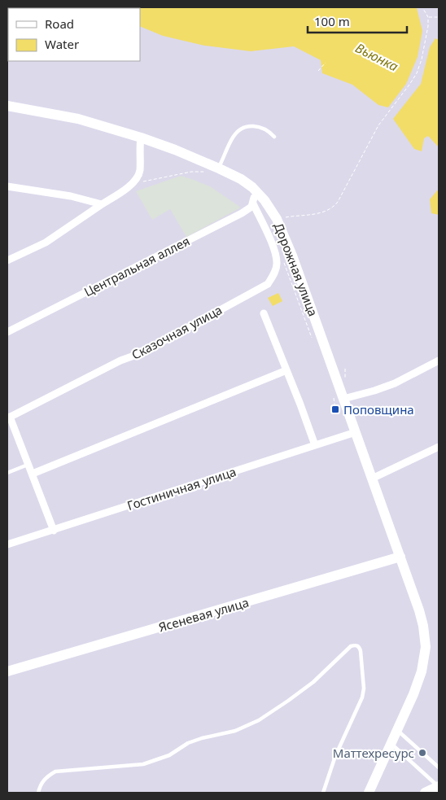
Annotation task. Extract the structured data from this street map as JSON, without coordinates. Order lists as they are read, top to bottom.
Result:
{
  "streets": {
    "main road": ["Дорожная улица", "Ясеневая улица"],
    "street": ["Центральная аллея", "Сказочная улица", "Гостиничная улица"]
  },
  "crossings": [
    ["Центральная аллея", "Дорожная улица"],
    ["Центральная аллея", "Сказочная улица"],
    ["Дорожная улица", "Гостиничная улица"],
    ["Дорожная улица", "Ясеневая улица"]
  ],
  "water": ["Вьюнка"],
  "places": {
    "transit": ["Поповщина"],
    "other": ["Маттехресурс"]
  },
  "legend": ["Road", "Water"],
  "scale_bar": "100 m"
}
